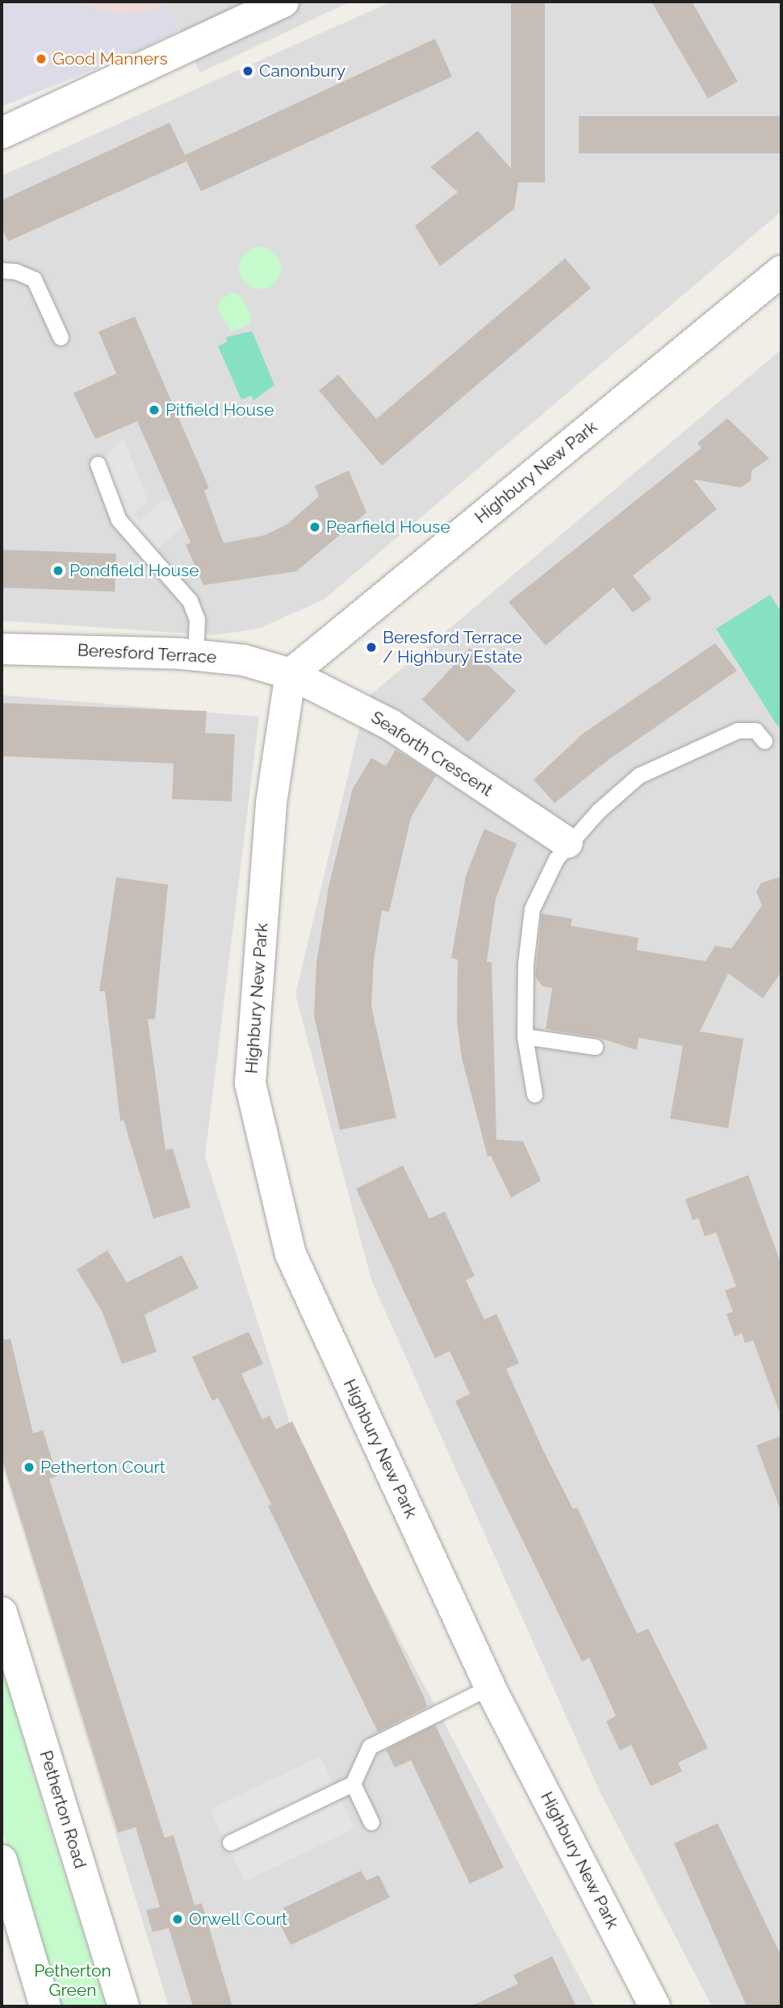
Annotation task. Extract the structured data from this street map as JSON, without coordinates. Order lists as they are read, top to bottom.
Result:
{
  "streets": {
    "street": [
      "Highbury New Park",
      "Beresford Terrace",
      "Seaforth Crescent",
      "Petherton Road"
    ]
  },
  "crossings": [
    ["Highbury New Park", "Beresford Terrace"],
    ["Highbury New Park", "Seaforth Crescent"],
    ["Beresford Terrace", "Seaforth Crescent"]
  ],
  "parks": ["Petherton Green"],
  "places": [
    "Good Manners",
    "Canonbury",
    "Pitfield House",
    "Pearfield House",
    "Pondfield House",
    "Beresford Terrace / Highbury Estate",
    "Petherton Court",
    "Orwell Court"
  ]
}
